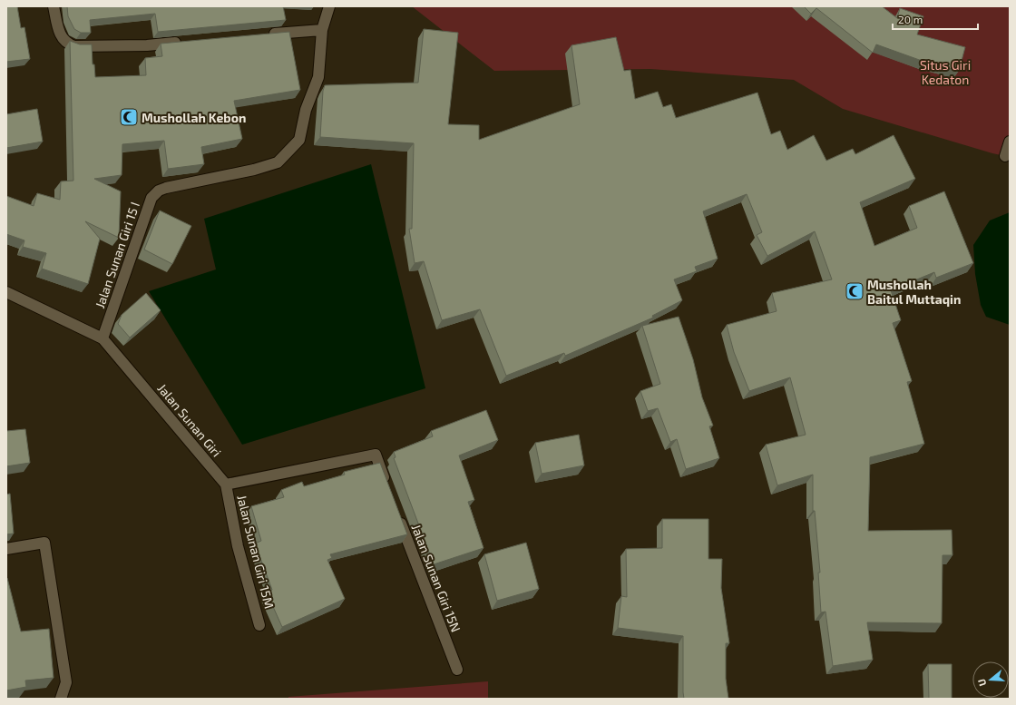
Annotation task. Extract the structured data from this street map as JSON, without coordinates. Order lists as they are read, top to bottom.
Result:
{
  "streets": {
    "street": [
      "Jalan Sunan Giri 15 I",
      "Jalan Sunan Giri",
      "Jalan Sunan Giri 15M",
      "Jalan Sunan Giri 15N"
    ]
  },
  "crossings": [
    ["Jalan Sunan Giri 15 I", "Jalan Sunan Giri"],
    ["Jalan Sunan Giri", "Jalan Sunan Giri 15M"]
  ],
  "parks": ["Situs Giri Kedaton"],
  "places": {
    "mosque": ["Mushollah Kebon", "Mushollah Baitul Muttaqin"]
  },
  "scale_bar": "20 m",
  "north": "left"
}
